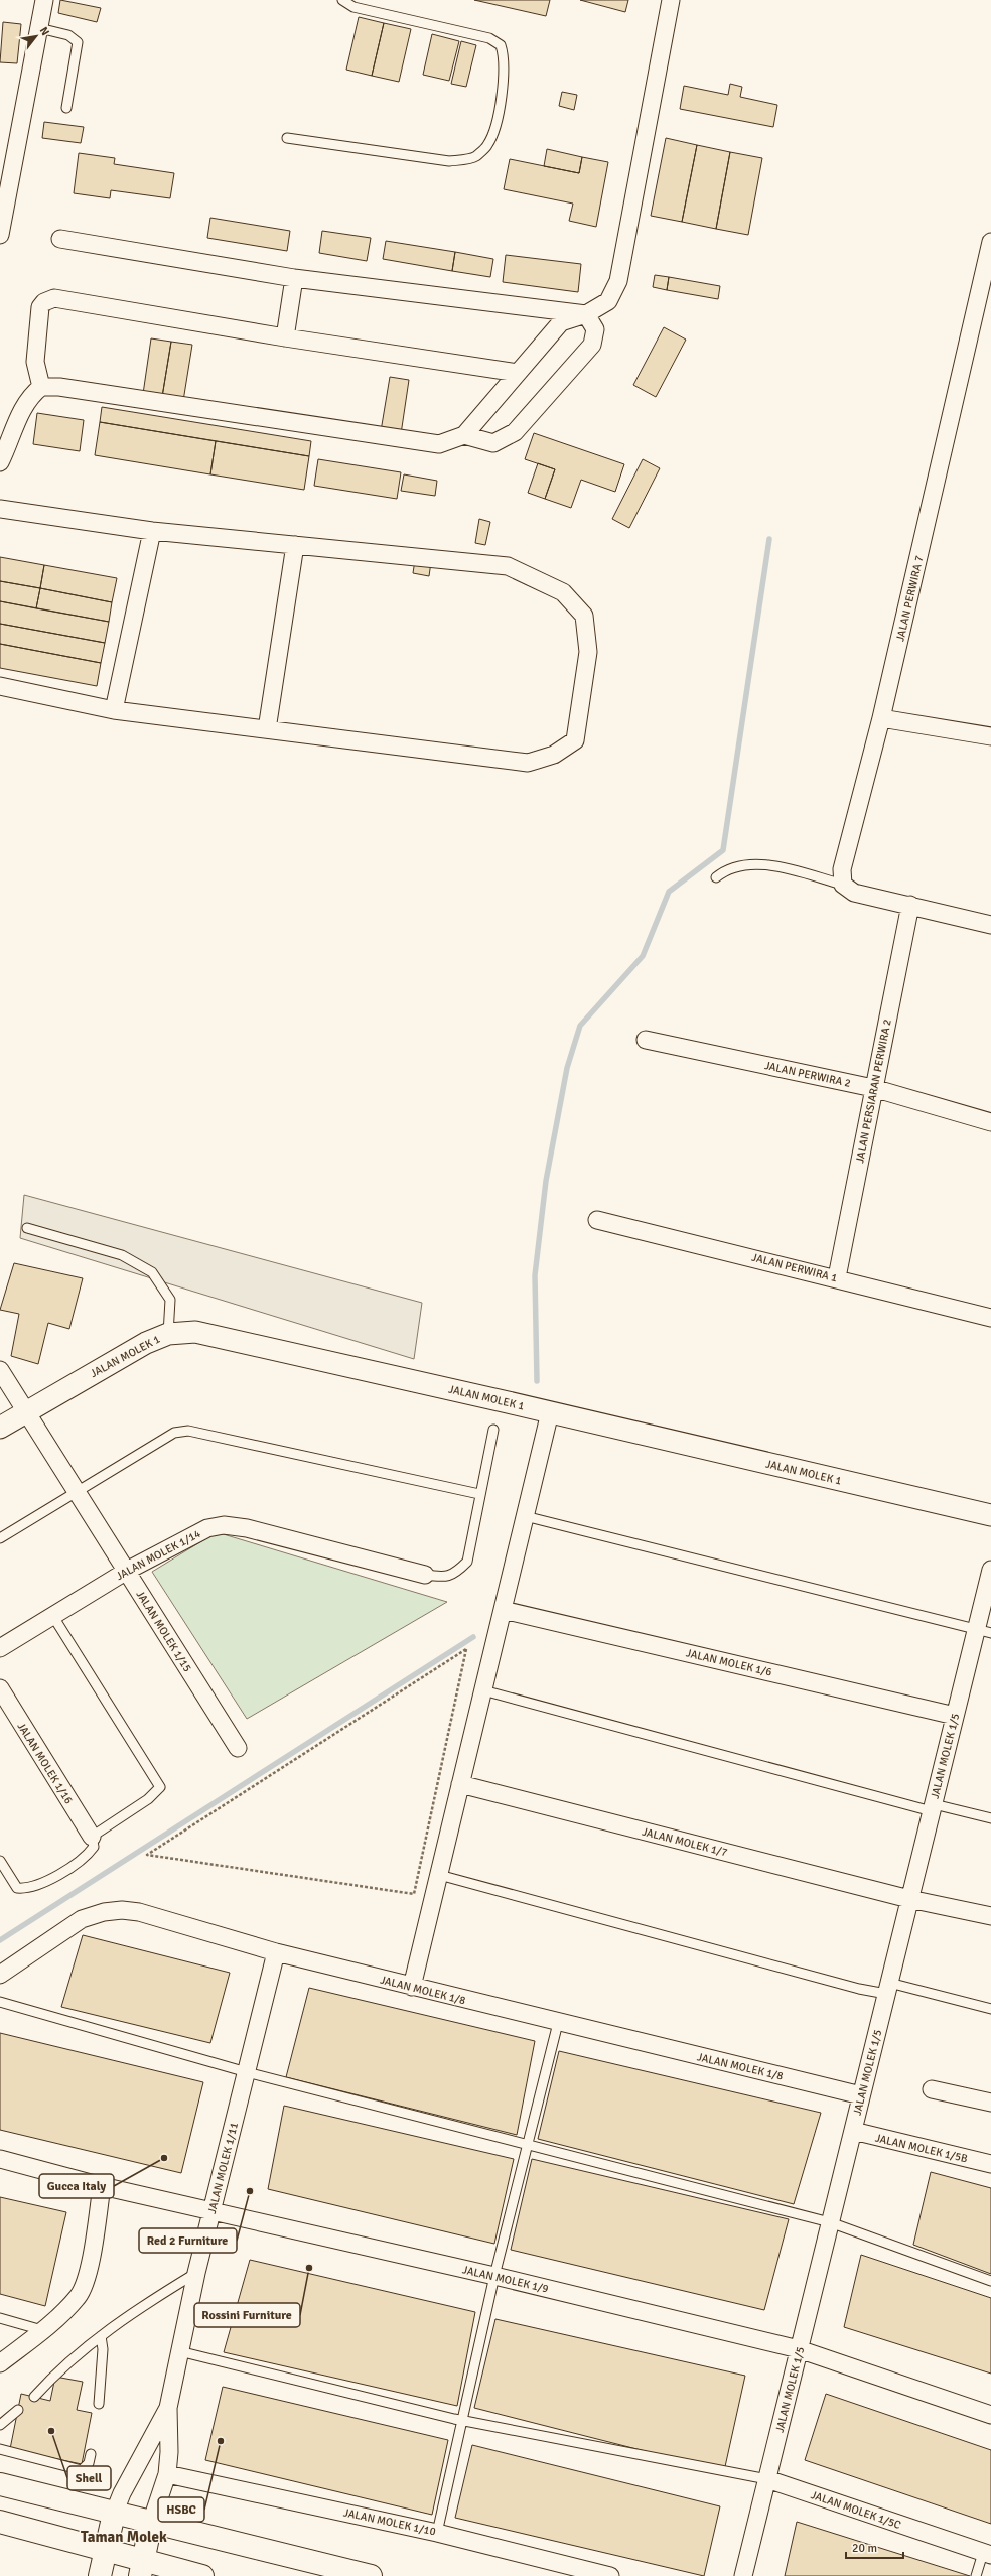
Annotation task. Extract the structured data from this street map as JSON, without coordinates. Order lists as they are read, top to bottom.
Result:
{
  "streets": {
    "street": [
      "JALAN PERWIRA 7",
      "JALAN PERWIRA 2",
      "JALAN PERSIARAN PERWIRA 2",
      "JALAN PERWIRA 1",
      "JALAN MOLEK 1",
      "JALAN MOLEK 1/14",
      "JALAN MOLEK 1/15",
      "JALAN MOLEK 1/6",
      "JALAN MOLEK 1/5",
      "JALAN MOLEK 1/16",
      "JALAN MOLEK 1/7",
      "JALAN MOLEK 1/8",
      "JALAN MOLEK 1/5B",
      "JALAN MOLEK 1/11",
      "JALAN MOLEK 1/9",
      "JALAN MOLEK 1/5C",
      "JALAN MOLEK 1/10"
    ]
  },
  "crossings": [
    ["JALAN PERWIRA 2", "JALAN PERSIARAN PERWIRA 2"],
    ["JALAN PERSIARAN PERWIRA 2", "JALAN PERWIRA 1"],
    ["JALAN MOLEK 1", "JALAN MOLEK 1/15"],
    ["JALAN MOLEK 1/14", "JALAN MOLEK 1/15"],
    ["JALAN MOLEK 1/6", "JALAN MOLEK 1/5"],
    ["JALAN MOLEK 1/5", "JALAN MOLEK 1/7"],
    ["JALAN MOLEK 1/5", "JALAN MOLEK 1/8"],
    ["JALAN MOLEK 1/5", "JALAN MOLEK 1/5B"],
    ["JALAN MOLEK 1/5", "JALAN MOLEK 1/9"],
    ["JALAN MOLEK 1/5", "JALAN MOLEK 1/5C"],
    ["JALAN MOLEK 1/8", "JALAN MOLEK 1/11"],
    ["JALAN MOLEK 1/11", "JALAN MOLEK 1/9"],
    ["JALAN MOLEK 1/11", "JALAN MOLEK 1/10"]
  ],
  "districts": ["Taman Molek"],
  "places": [
    "Gucca Italy",
    "Red 2 Furniture",
    "Rossini Furniture",
    "Shell",
    "HSBC"
  ],
  "scale_bar": "20 m",
  "north": "top right"
}
